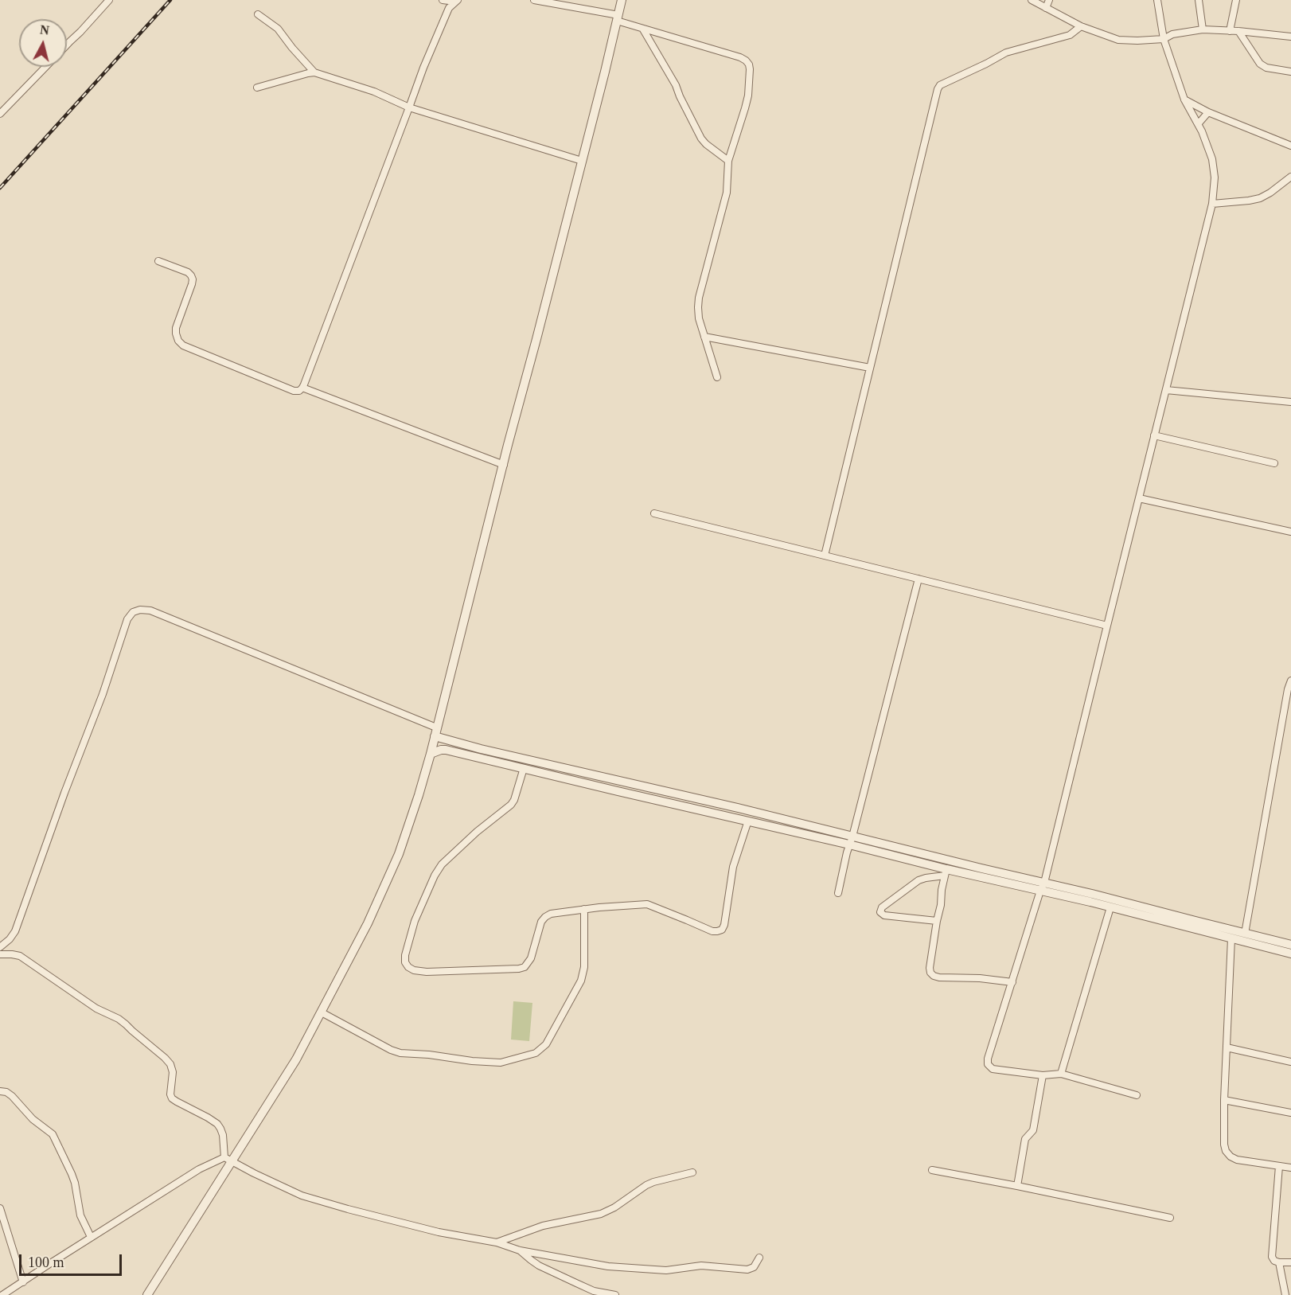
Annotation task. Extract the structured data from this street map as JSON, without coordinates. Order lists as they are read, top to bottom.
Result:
{
  "scale_bar": "100 m",
  "north": "top"
}
